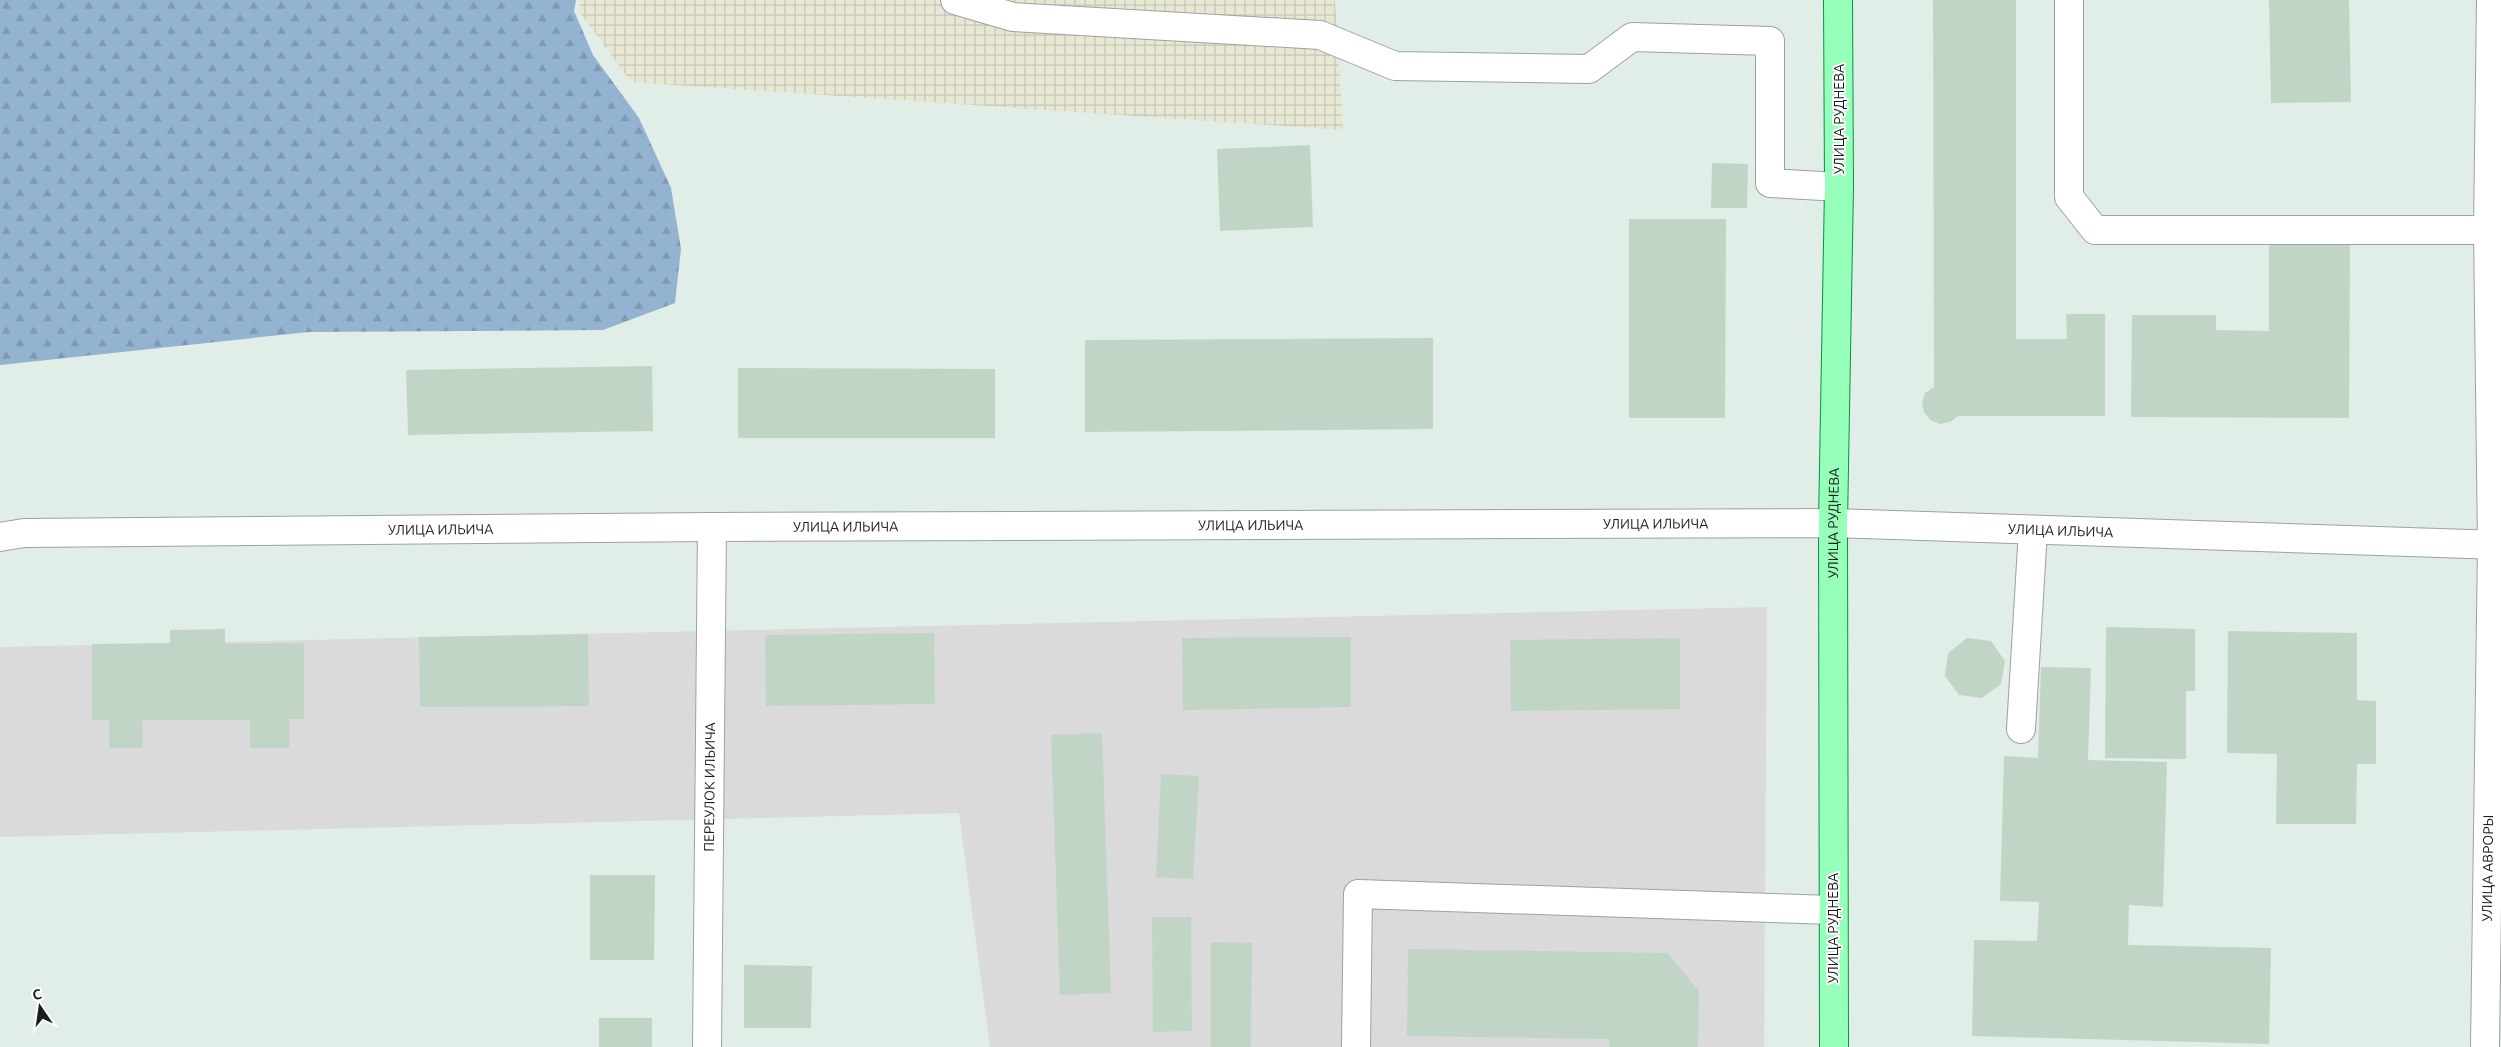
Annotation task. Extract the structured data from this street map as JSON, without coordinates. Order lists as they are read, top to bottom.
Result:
{
  "streets": {
    "main road": ["УЛИЦА РУДНЕВА"],
    "street": ["УЛИЦА ИЛЬИЧА", "ПЕРЕУЛОК ИЛЬИЧА", "УЛИЦА АВРОРЫ"]
  },
  "crossings": [
    ["УЛИЦА РУДНЕВА", "УЛИЦА ИЛЬИЧА"],
    ["УЛИЦА ИЛЬИЧА", "ПЕРЕУЛОК ИЛЬИЧА"],
    ["УЛИЦА ИЛЬИЧА", "УЛИЦА АВРОРЫ"]
  ],
  "north": "top"
}
